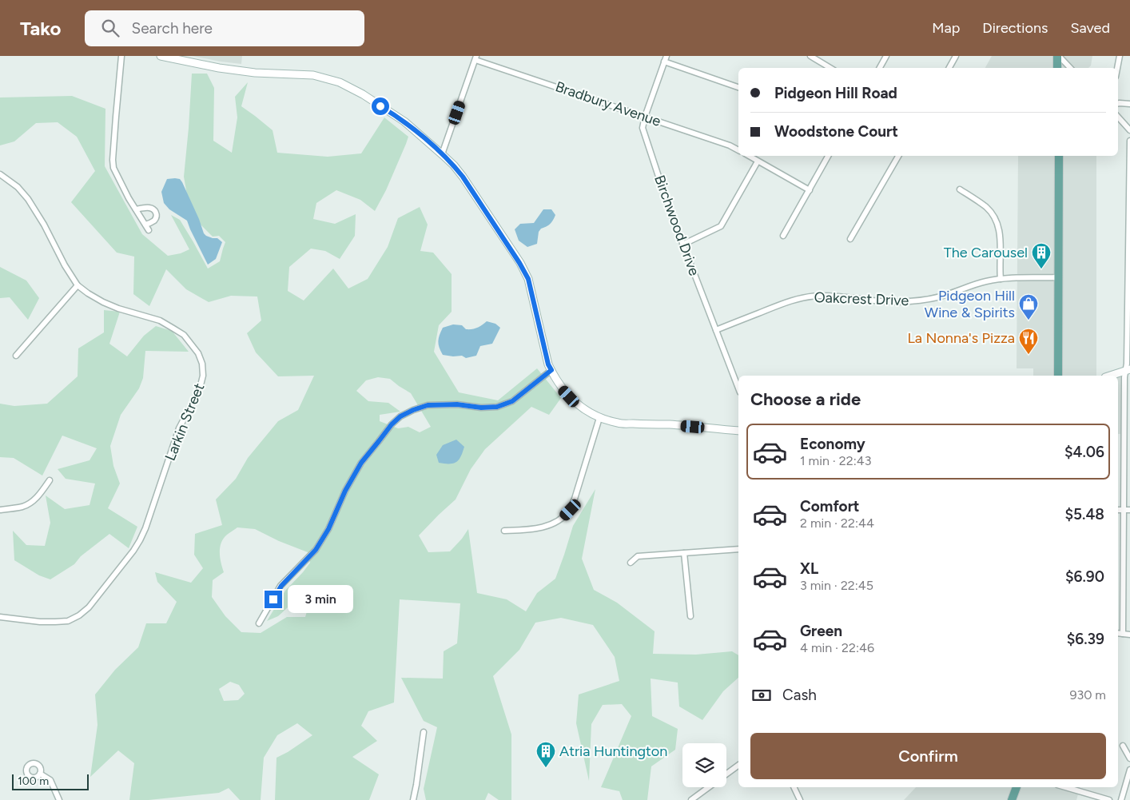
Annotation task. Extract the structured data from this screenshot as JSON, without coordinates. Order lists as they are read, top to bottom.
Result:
{
  "streets": {
    "street": [
      "Bradbury Avenue",
      "Birchwood Drive",
      "Oakcrest Drive",
      "Larkin Street"
    ]
  },
  "crossings": [
    ["Bradbury Avenue", "Birchwood Drive"],
    ["Birchwood Drive", "Oakcrest Drive"]
  ],
  "places": {
    "building": ["The Carousel", "Atria Huntington"],
    "shop": ["Pidgeon Hill Wine & Spirits"],
    "restaurant": ["La Nonna's Pizza"]
  },
  "scale_bar": "100 m",
  "page": {
    "header": "Tako",
    "search": "Search here",
    "nav": ["Map", "Directions", "Saved"],
    "banner": ["Pidgeon Hill Road", "Woodstone Court"],
    "heading": "Choose a ride",
    "list": [
      {
        "name": "Economy",
        "note": "1 min · 22:43",
        "value": "$4.06"
      },
      {
        "name": "Comfort",
        "note": "2 min · 22:44",
        "value": "$5.48"
      },
      {
        "name": "XL",
        "note": "3 min · 22:45",
        "value": "$6.90"
      },
      {
        "name": "Green",
        "note": "4 min · 22:46",
        "value": "$6.39"
      }
    ],
    "bubble": "3 min",
    "pay": ["Cash", "930 m"],
    "buttons": "Confirm",
    "scale": "100 m"
  }
}
